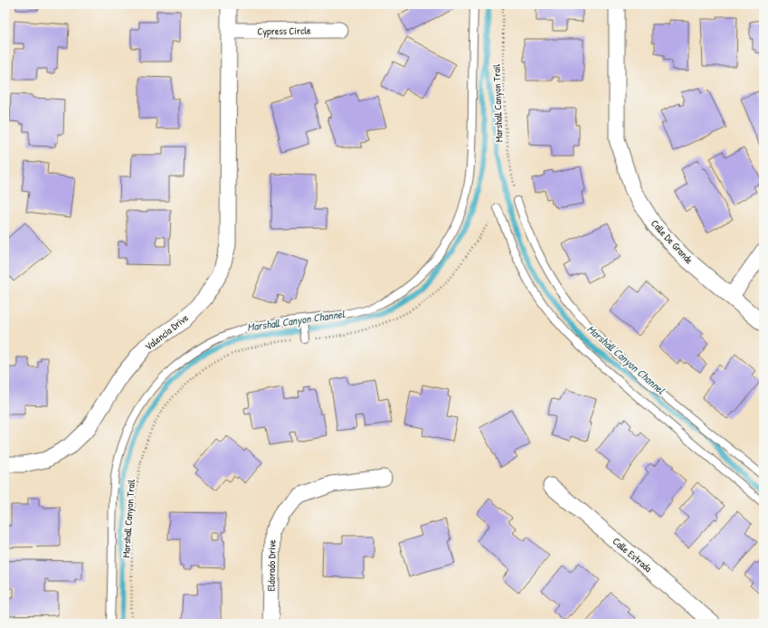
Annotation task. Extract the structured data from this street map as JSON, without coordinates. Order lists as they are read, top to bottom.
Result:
{
  "streets": {
    "street": [
      "Cypress Circle",
      "Calle De Grande",
      "Valencia Drive",
      "Calle Estrada",
      "Eldorado Drive"
    ],
    "path": ["Marshall Canyon Trail"]
  },
  "crossings": [
    ["Cypress Circle", "Valencia Drive"]
  ],
  "water": ["Marshall Canyon Channel"]
}
